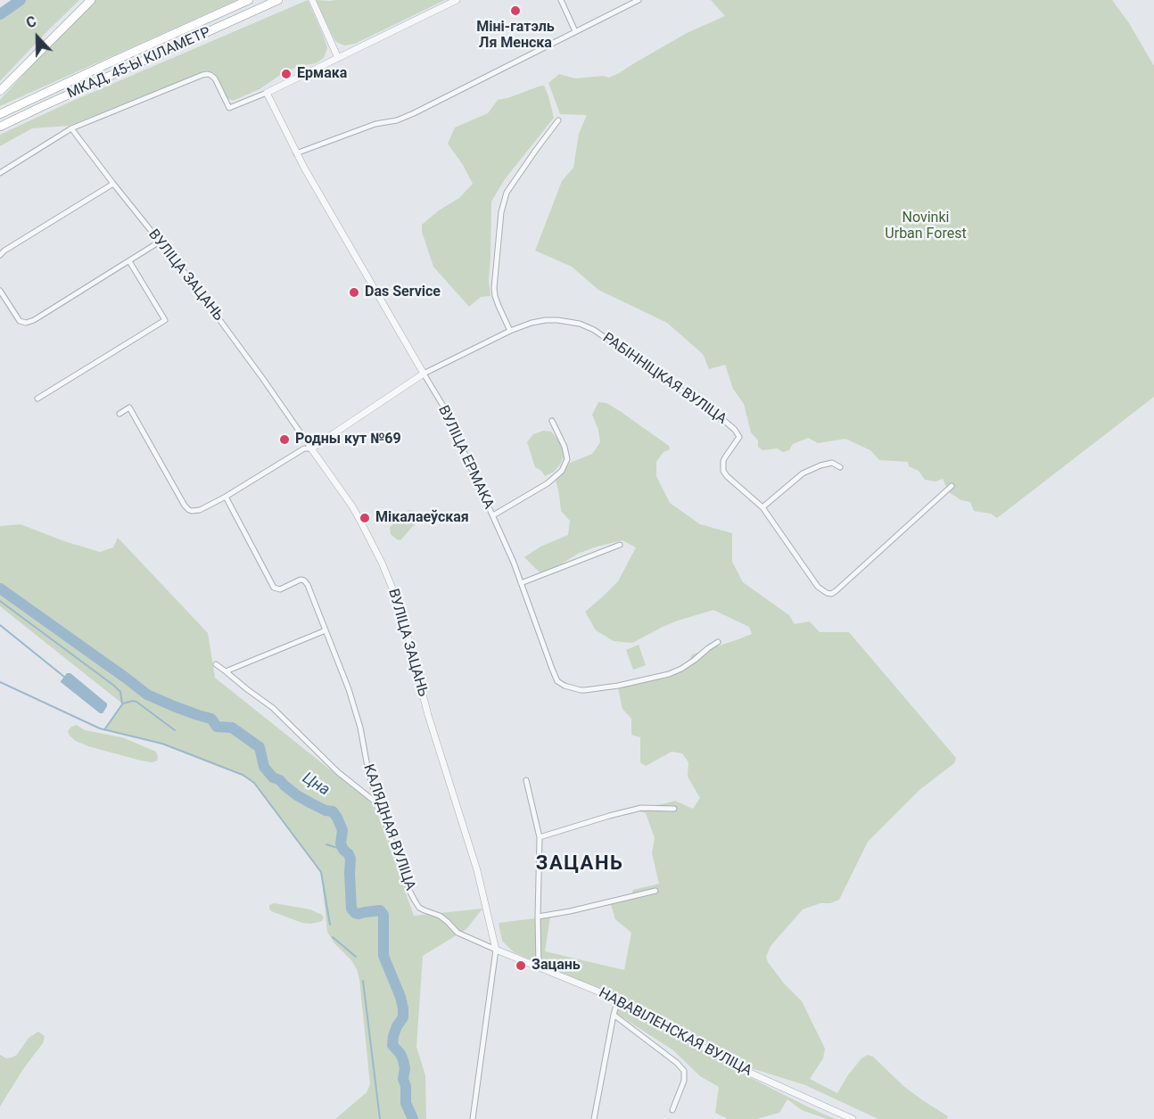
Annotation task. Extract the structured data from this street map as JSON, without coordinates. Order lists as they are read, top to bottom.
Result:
{
  "streets": {
    "highway": ["МКАД, 45-Ы КІЛАМЕТР"],
    "street": [
      "ВУЛІЦА ЗАЦАНЬ",
      "РАБІННІЦКАЯ ВУЛІЦА",
      "ВУЛІЦА ЕРМАКА",
      "КАЛЯДНАЯ ВУЛІЦА",
      "НАВАВІЛЕНСКАЯ ВУЛІЦА"
    ]
  },
  "crossings": [
    ["ВУЛІЦА ЗАЦАНЬ", "КАЛЯДНАЯ ВУЛІЦА"],
    ["ВУЛІЦА ЗАЦАНЬ", "НАВАВІЛЕНСКАЯ ВУЛІЦА"],
    ["РАБІННІЦКАЯ ВУЛІЦА", "ВУЛІЦА ЕРМАКА"],
    ["КАЛЯДНАЯ ВУЛІЦА", "НАВАВІЛЕНСКАЯ ВУЛІЦА"]
  ],
  "districts": ["ЗАЦАНЬ"],
  "water": ["Цна"],
  "parks": ["Novinki Urban Forest"],
  "places": [
    "Міні-гатэль Ля Менска",
    "Ермака",
    "Das Service",
    "Родны кут №69",
    "Мікалаеўская",
    "Зацань"
  ],
  "north": "top"
}
